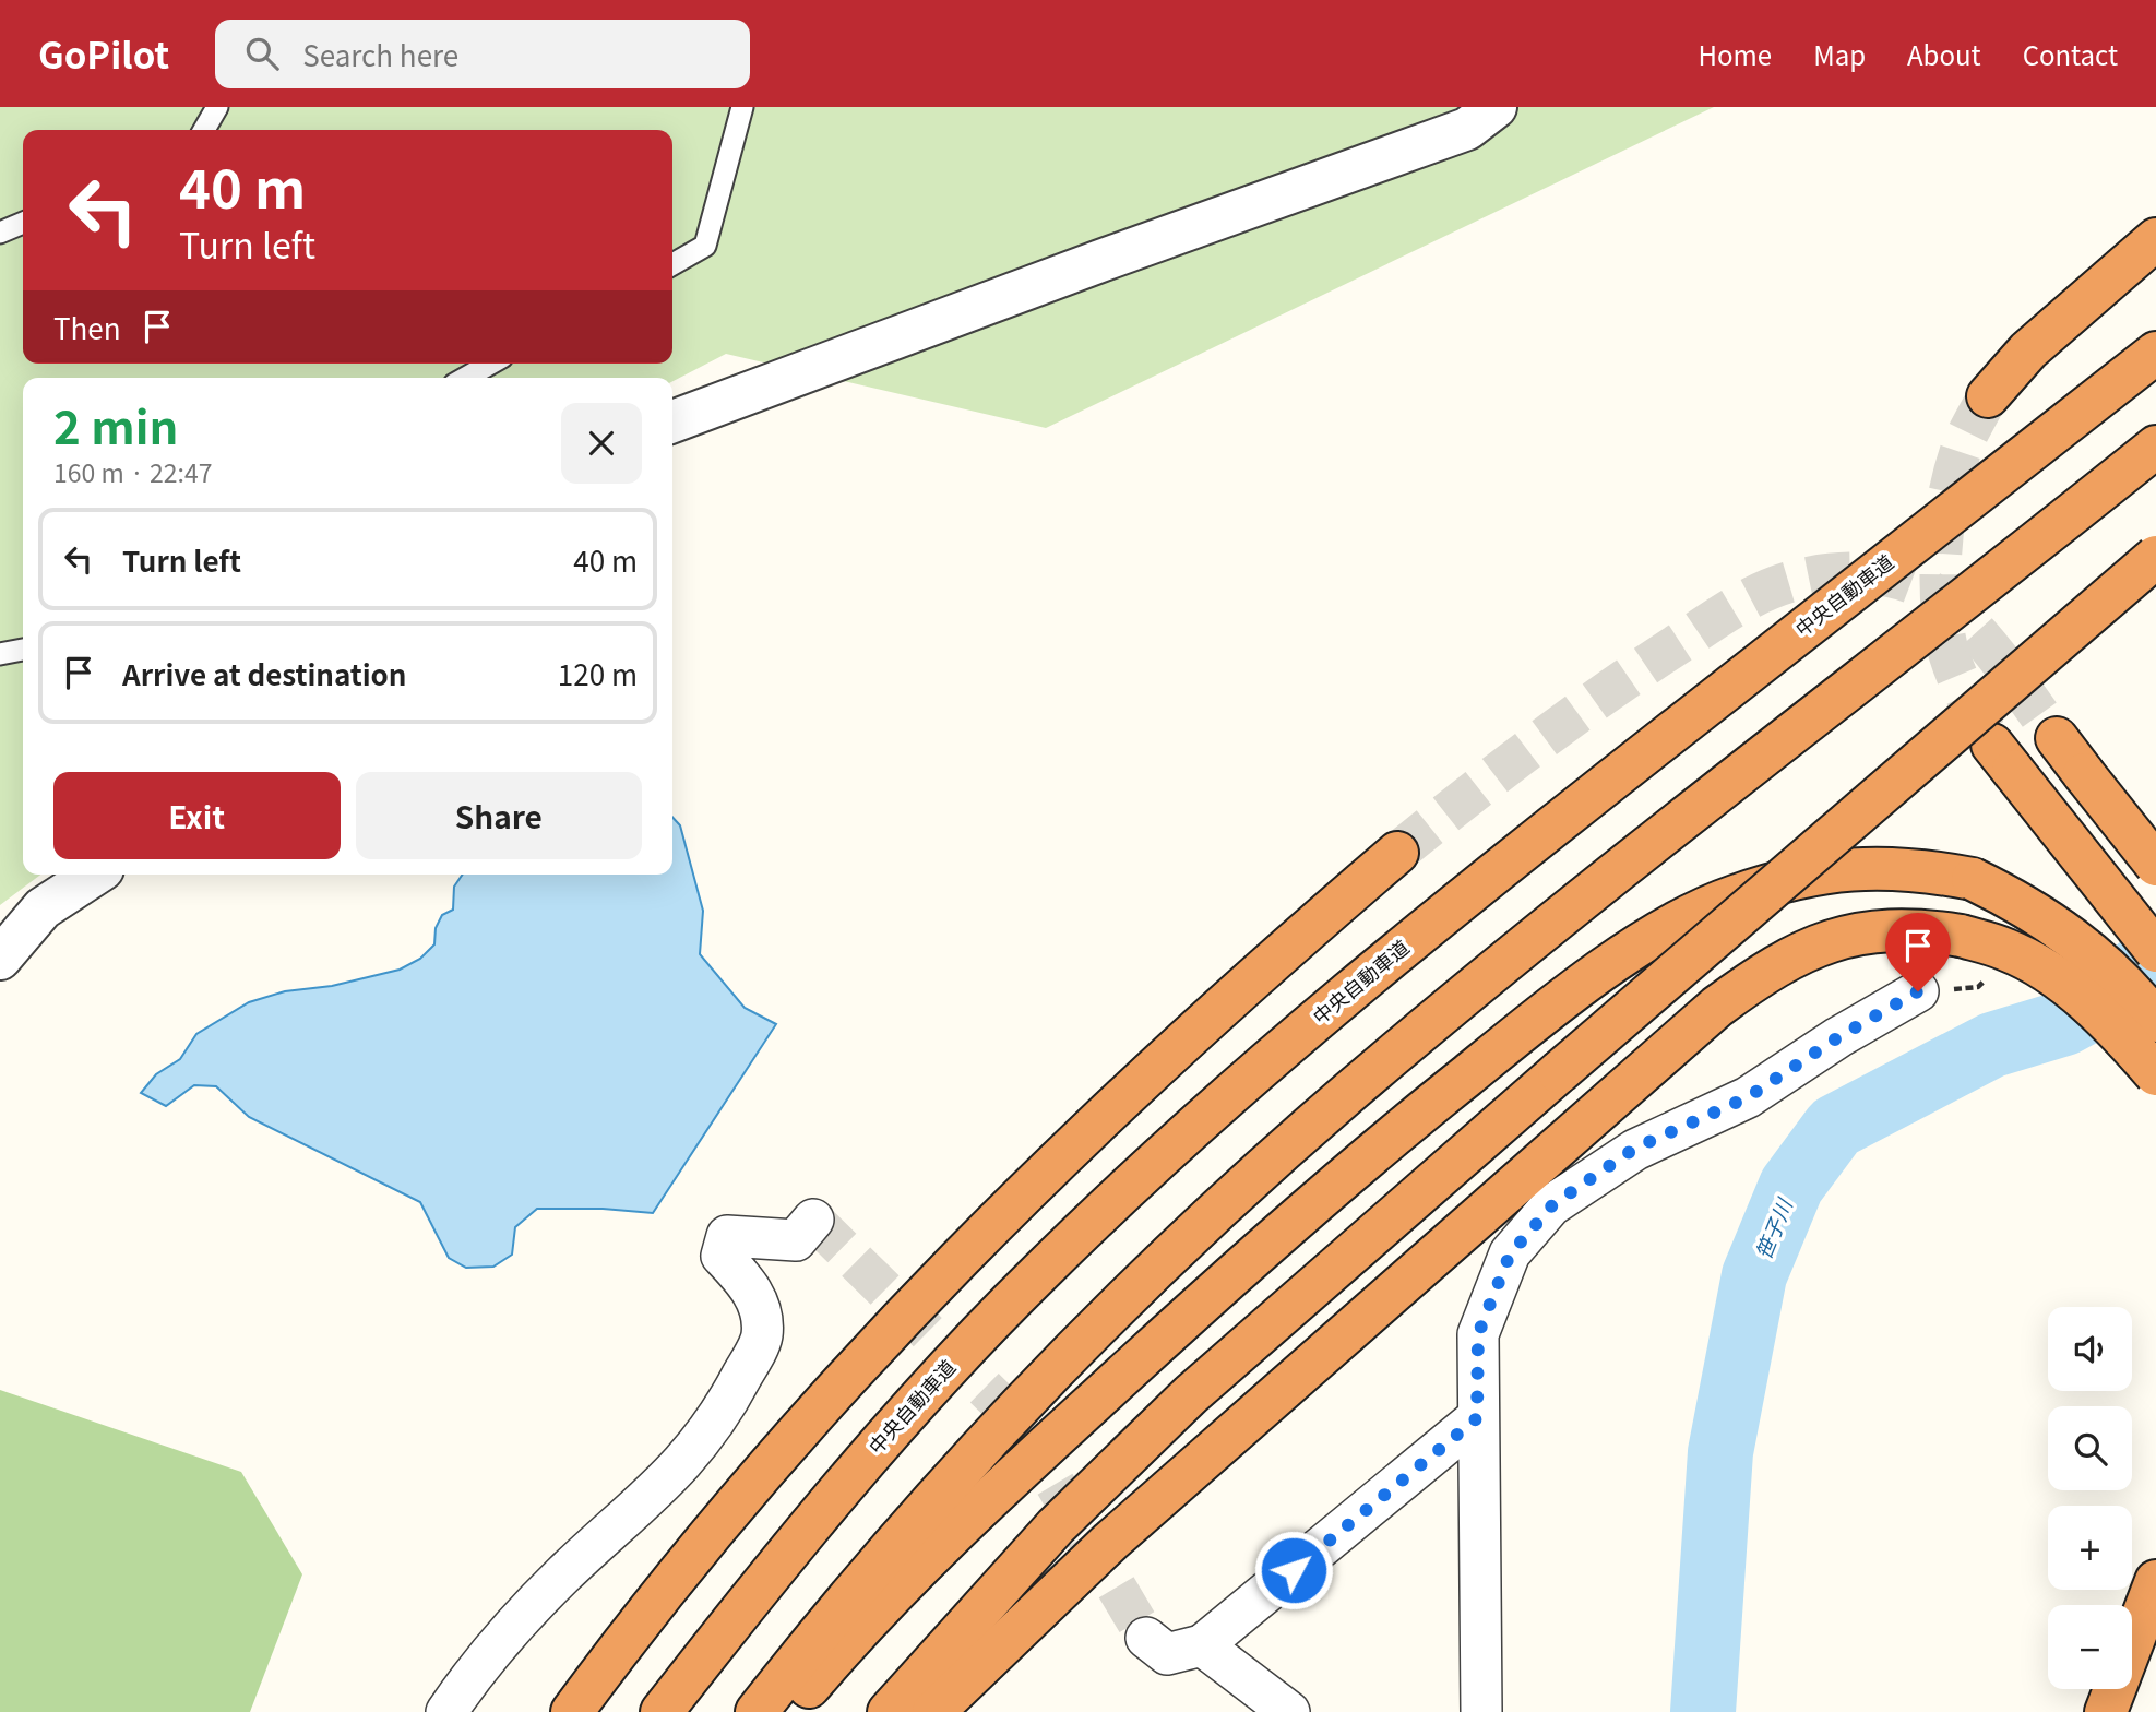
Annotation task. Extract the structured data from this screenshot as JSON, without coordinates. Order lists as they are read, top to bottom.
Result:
{
  "streets": {
    "highway": ["中央自動車道"]
  },
  "water": ["笹子川"],
  "page": {
    "header": "GoPilot",
    "search": "Search here",
    "nav": [
      "Home",
      "Map",
      "About",
      "Contact"
    ],
    "turn": ["40 m", "Turn left"],
    "then": "Then",
    "heading": ["2 min", "160 m · 22:47"],
    "list": [
      {
        "name": "Turn left",
        "value": "40 m"
      },
      {
        "name": "Arrive at destination",
        "value": "120 m"
      }
    ],
    "buttons": ["Exit", "Share"],
    "map_buttons": ["+", "−"]
  }
}
